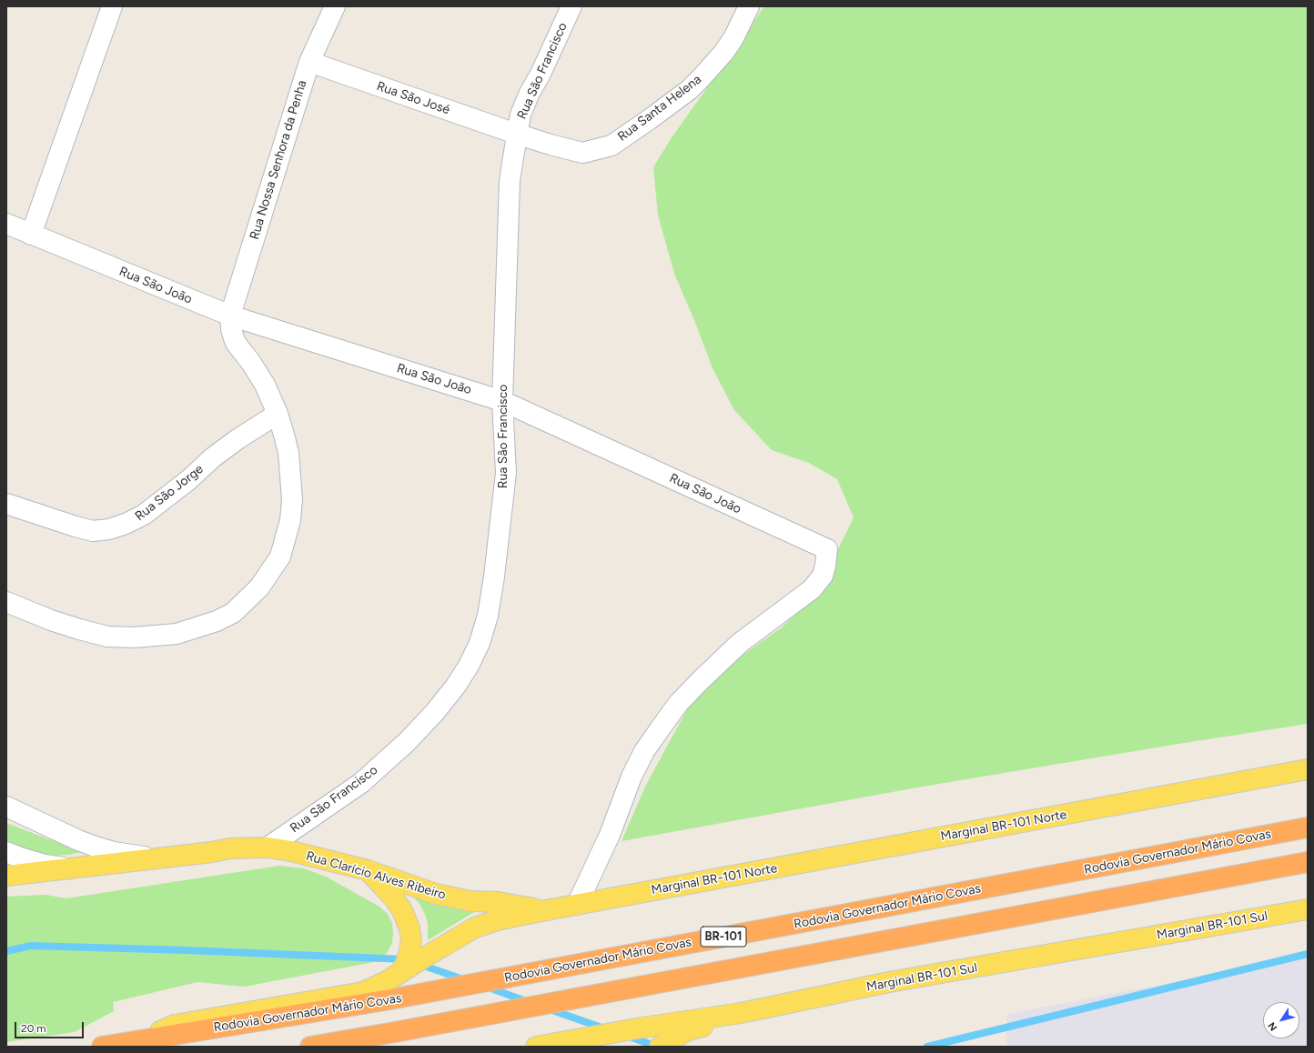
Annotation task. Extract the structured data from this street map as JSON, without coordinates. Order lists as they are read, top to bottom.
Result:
{
  "streets": {
    "highway": ["Rodovia Governador Mário Covas", "BR-101"],
    "main road": ["Marginal BR-101 Norte", "Rua Clarício Alves Ribeiro", "Marginal BR-101 Sul"],
    "street": [
      "Rua São Francisco",
      "Rua São José",
      "Rua Santa Helena",
      "Rua Nossa Senhora da Penha",
      "Rua São João",
      "Rua São Jorge"
    ]
  },
  "crossings": [
    ["Rua São Francisco", "Rua São José"],
    ["Rua São Francisco", "Rua Santa Helena"],
    ["Rua São Francisco", "Rua São João"],
    ["Rua São Francisco", "Rua Clarício Alves Ribeiro"],
    ["Rua São José", "Rua Santa Helena"],
    ["Rua São José", "Rua Nossa Senhora da Penha"],
    ["Rua Nossa Senhora da Penha", "Rua São João"],
    ["Rua São João", "Marginal BR-101 Norte"],
    ["Marginal BR-101 Norte", "Rodovia Governador Mário Covas"],
    ["Marginal BR-101 Norte", "Rua Clarício Alves Ribeiro"]
  ],
  "scale_bar": "20 m",
  "north": "bottom left"
}
